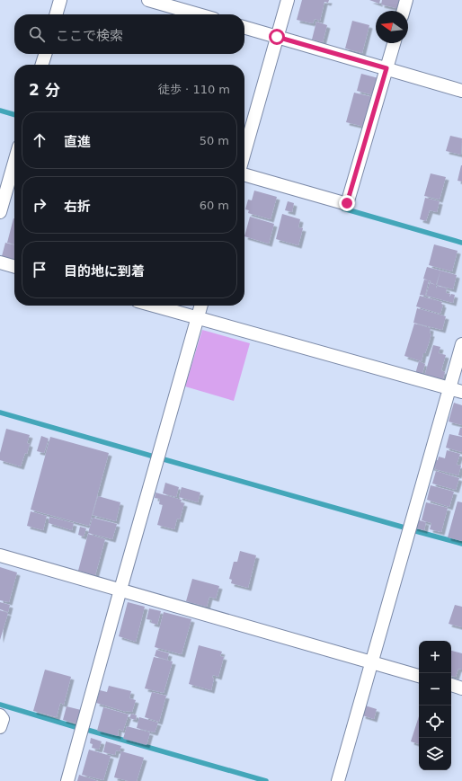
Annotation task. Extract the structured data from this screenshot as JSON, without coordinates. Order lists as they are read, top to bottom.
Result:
{
  "north": "left",
  "page": {
    "search": "ここで検索",
    "heading": ["2 分", "徒歩 · 110 m"],
    "list": [
      ["直進", "50 m"],
      ["右折", "60 m"],
      "目的地に到着"
    ],
    "map_buttons": ["+", "−"]
  }
}
